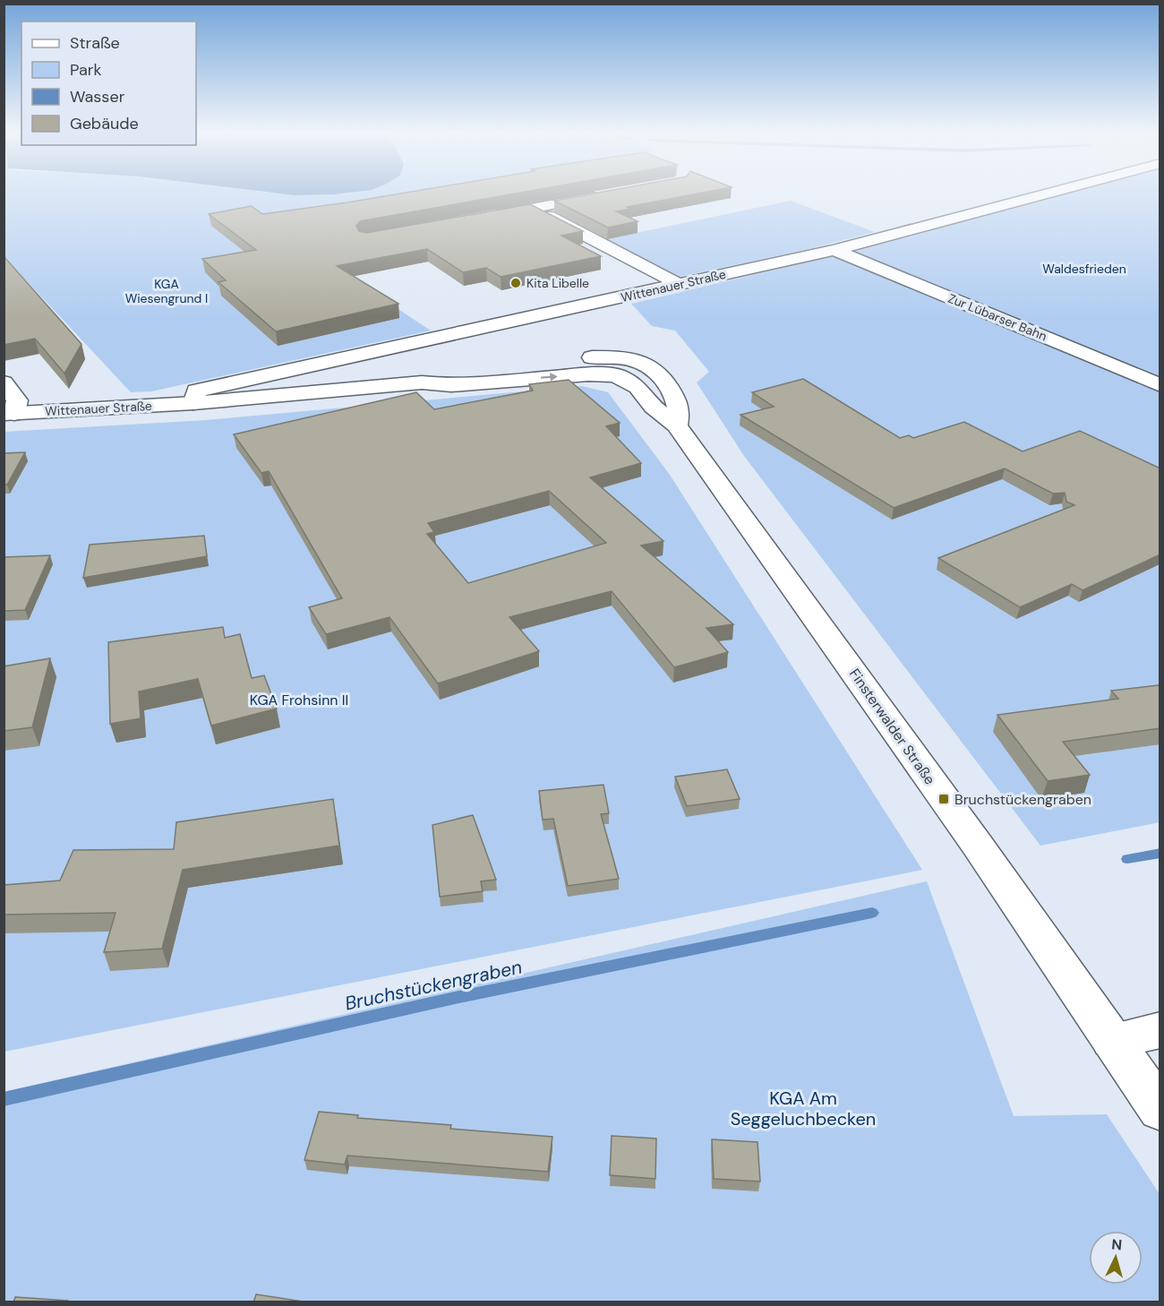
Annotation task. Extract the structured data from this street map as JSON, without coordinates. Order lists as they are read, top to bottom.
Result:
{
  "streets": {
    "street": ["Wittenauer Straße", "Zur Lübarser Bahn", "Finsterwalder Straße"]
  },
  "crossings": [
    ["Wittenauer Straße", "Zur Lübarser Bahn"],
    ["Wittenauer Straße", "Finsterwalder Straße"]
  ],
  "water": ["Bruchstückengraben"],
  "parks": [
    "Waldesfrieden",
    "KGA Wiesengrund I",
    "KGA Frohsinn II",
    "KGA Am Seggeluchbecken"
  ],
  "places": {
    "other": ["Kita Libelle"],
    "transit": ["Bruchstückengraben"]
  },
  "legend": [
    "Straße",
    "Park",
    "Wasser",
    "Gebäude"
  ],
  "north": "top"
}
